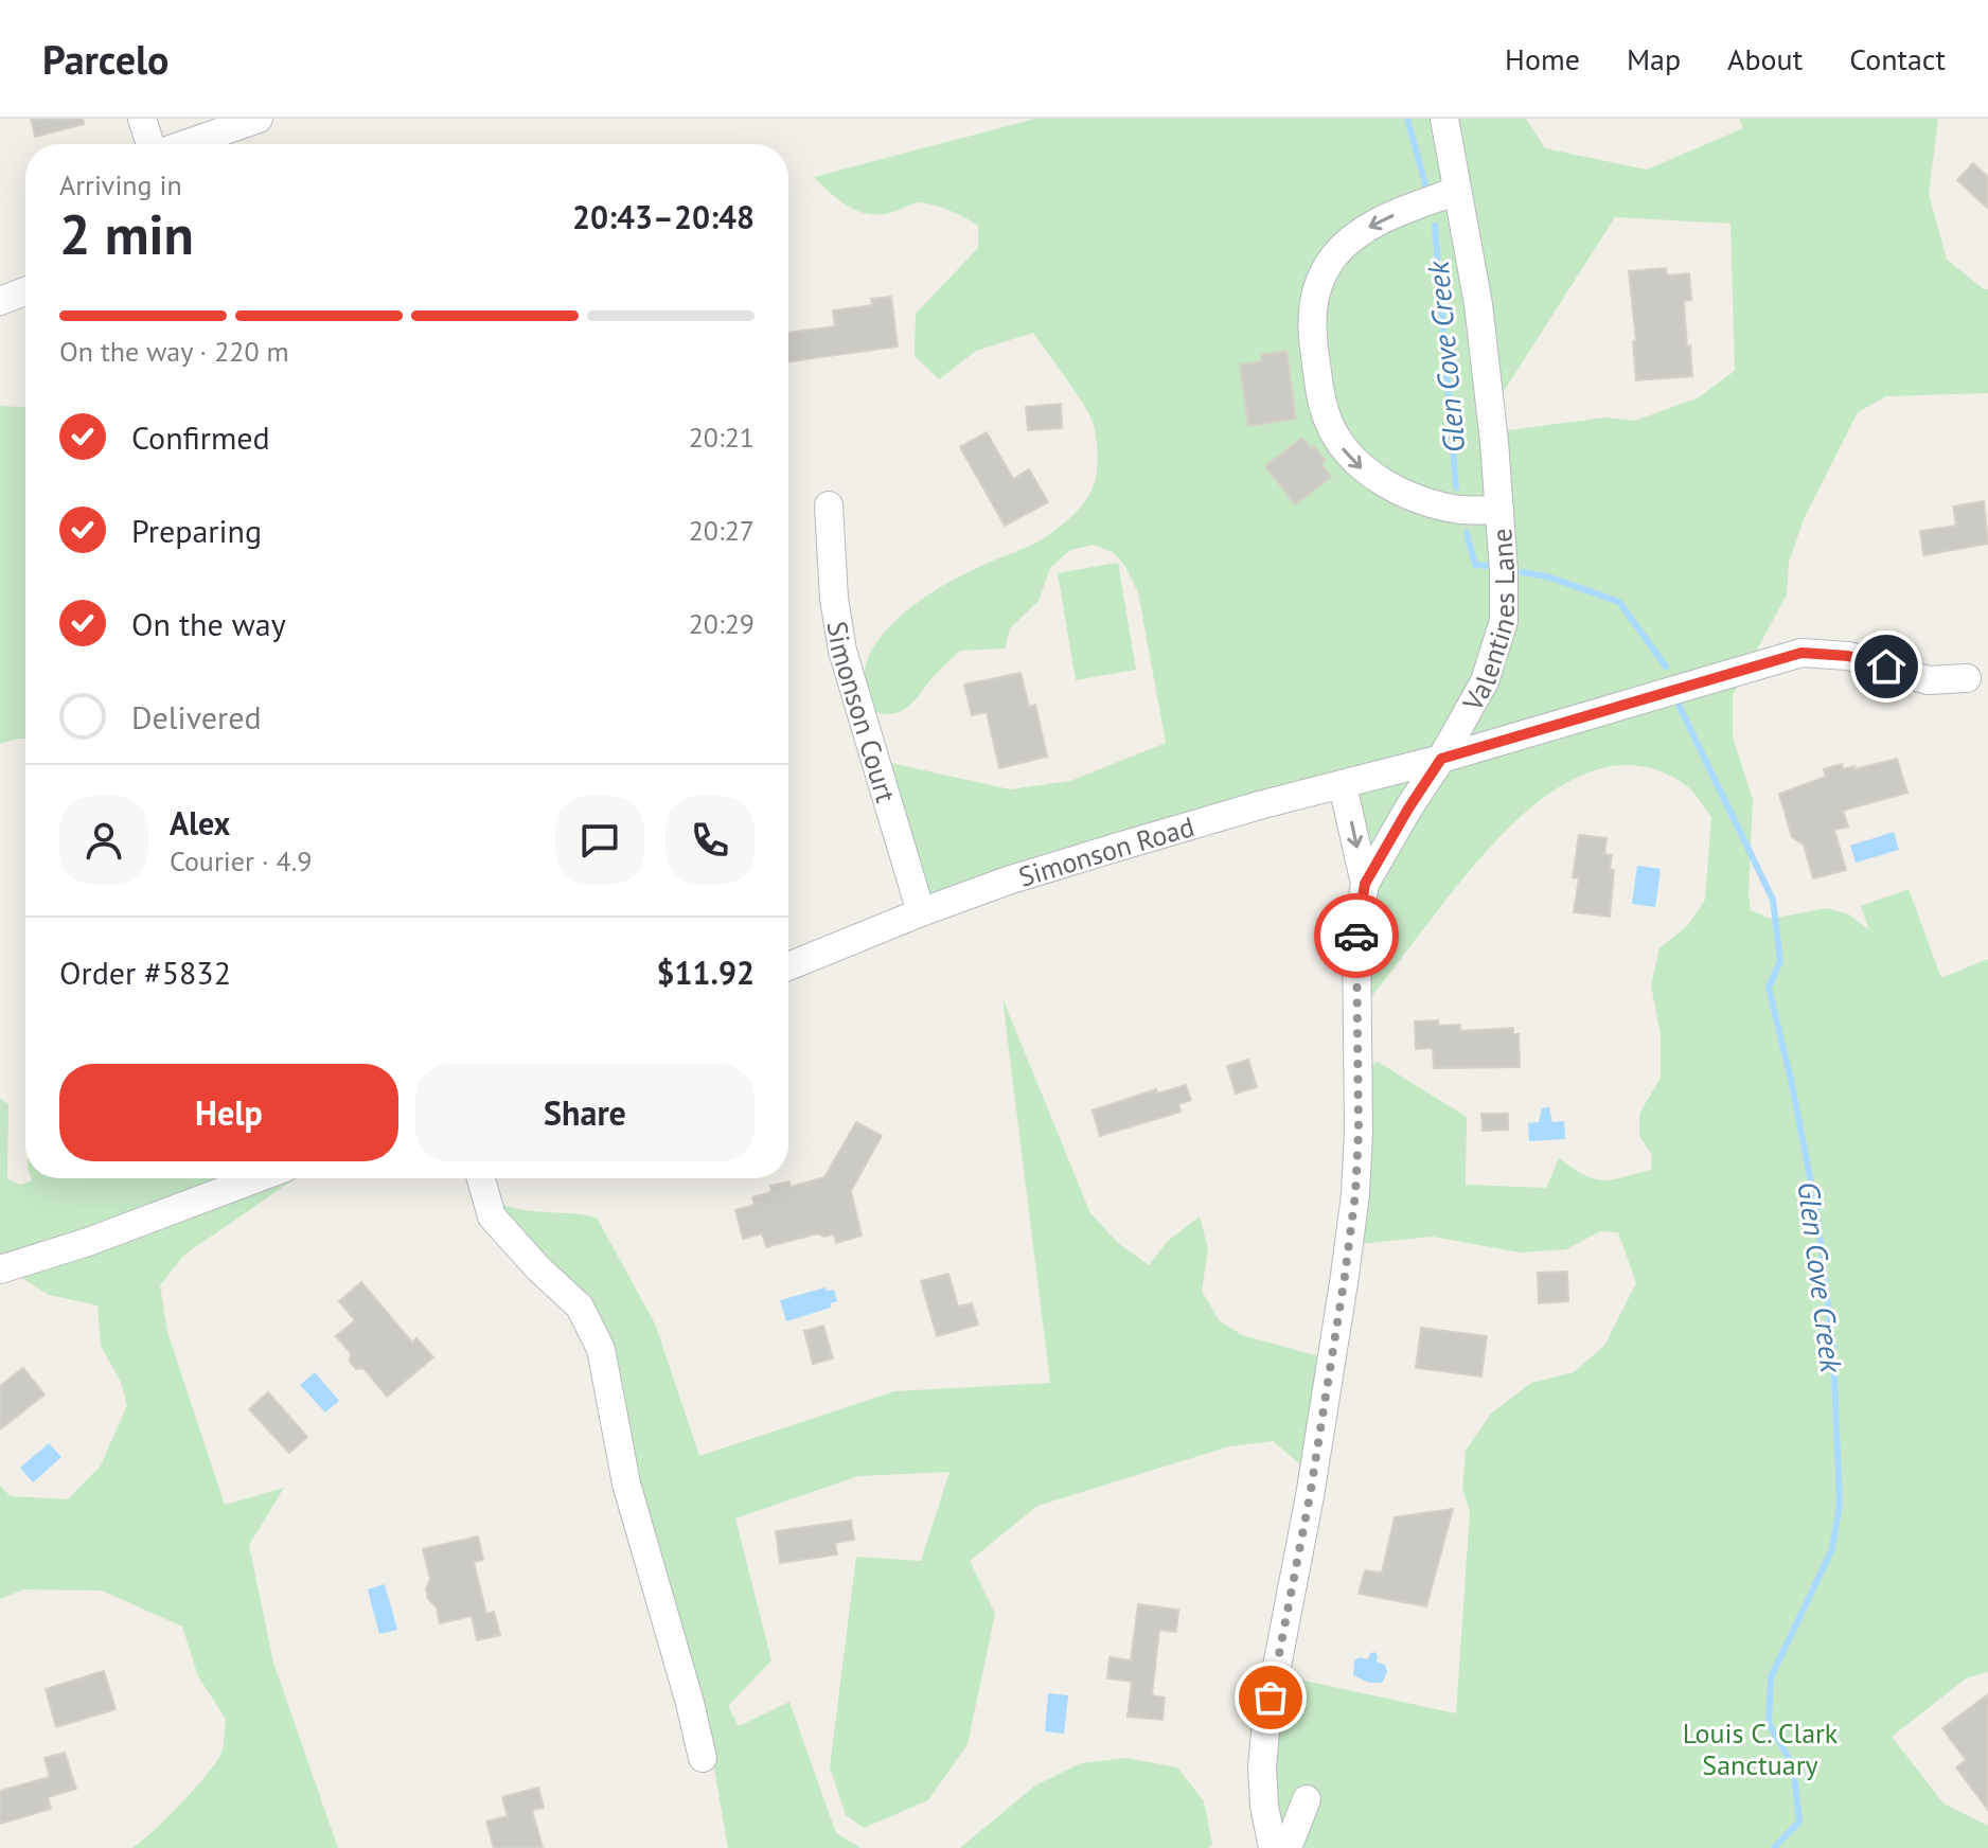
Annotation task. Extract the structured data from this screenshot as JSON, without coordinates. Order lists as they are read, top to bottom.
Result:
{
  "streets": {
    "street": ["Valentines Lane", "Simonson Court", "Simonson Road"]
  },
  "crossings": [
    ["Valentines Lane", "Simonson Road"],
    ["Simonson Court", "Simonson Road"]
  ],
  "water": ["Glen Cove Creek"],
  "parks": ["Louis C. Clark Sanctuary"],
  "page": {
    "header": "Parcelo",
    "nav": [
      "Home",
      "Map",
      "About",
      "Contact"
    ],
    "heading": ["2 min", "Arriving in", "20:43–20:48"],
    "panel": [
      "Alex",
      "Courier · 4.9",
      "Order #5832",
      "$11.92"
    ],
    "bar": "On the way · 220 m",
    "list": [
      ["Confirmed", "20:21"],
      ["Preparing", "20:27"],
      ["On the way", "20:29"],
      "Delivered"
    ],
    "buttons": ["Help", "Share"]
  }
}
